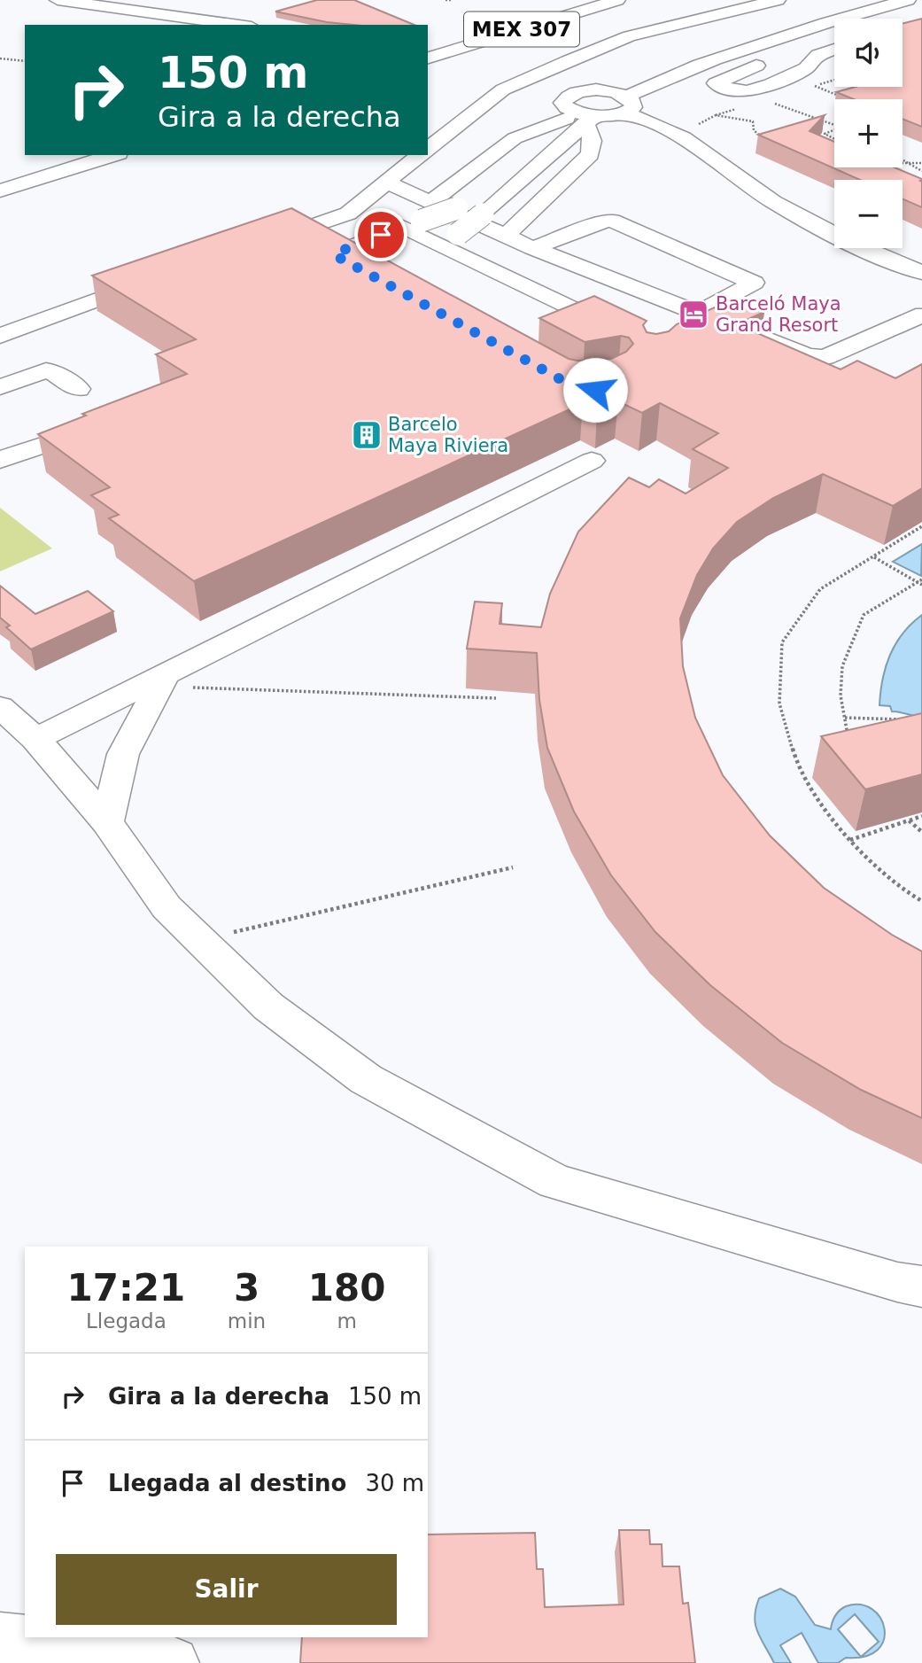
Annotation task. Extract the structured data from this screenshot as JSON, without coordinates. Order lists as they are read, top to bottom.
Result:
{
  "streets": {
    "main road": ["MEX 307"]
  },
  "places": {
    "hotel": ["Barceló Maya Grand Resort"],
    "building": ["Barcelo Maya Riviera"]
  },
  "page": {
    "map_buttons": ["+", "−"],
    "turn": ["150 m", "Gira a la derecha"],
    "eta": [
      "17:21",
      "Llegada",
      "3",
      "min",
      "180",
      "m"
    ],
    "list": [
      {
        "name": "Gira a la derecha",
        "value": "150 m"
      },
      {
        "name": "Llegada al destino",
        "value": "30 m"
      }
    ],
    "buttons": "Salir"
  }
}
